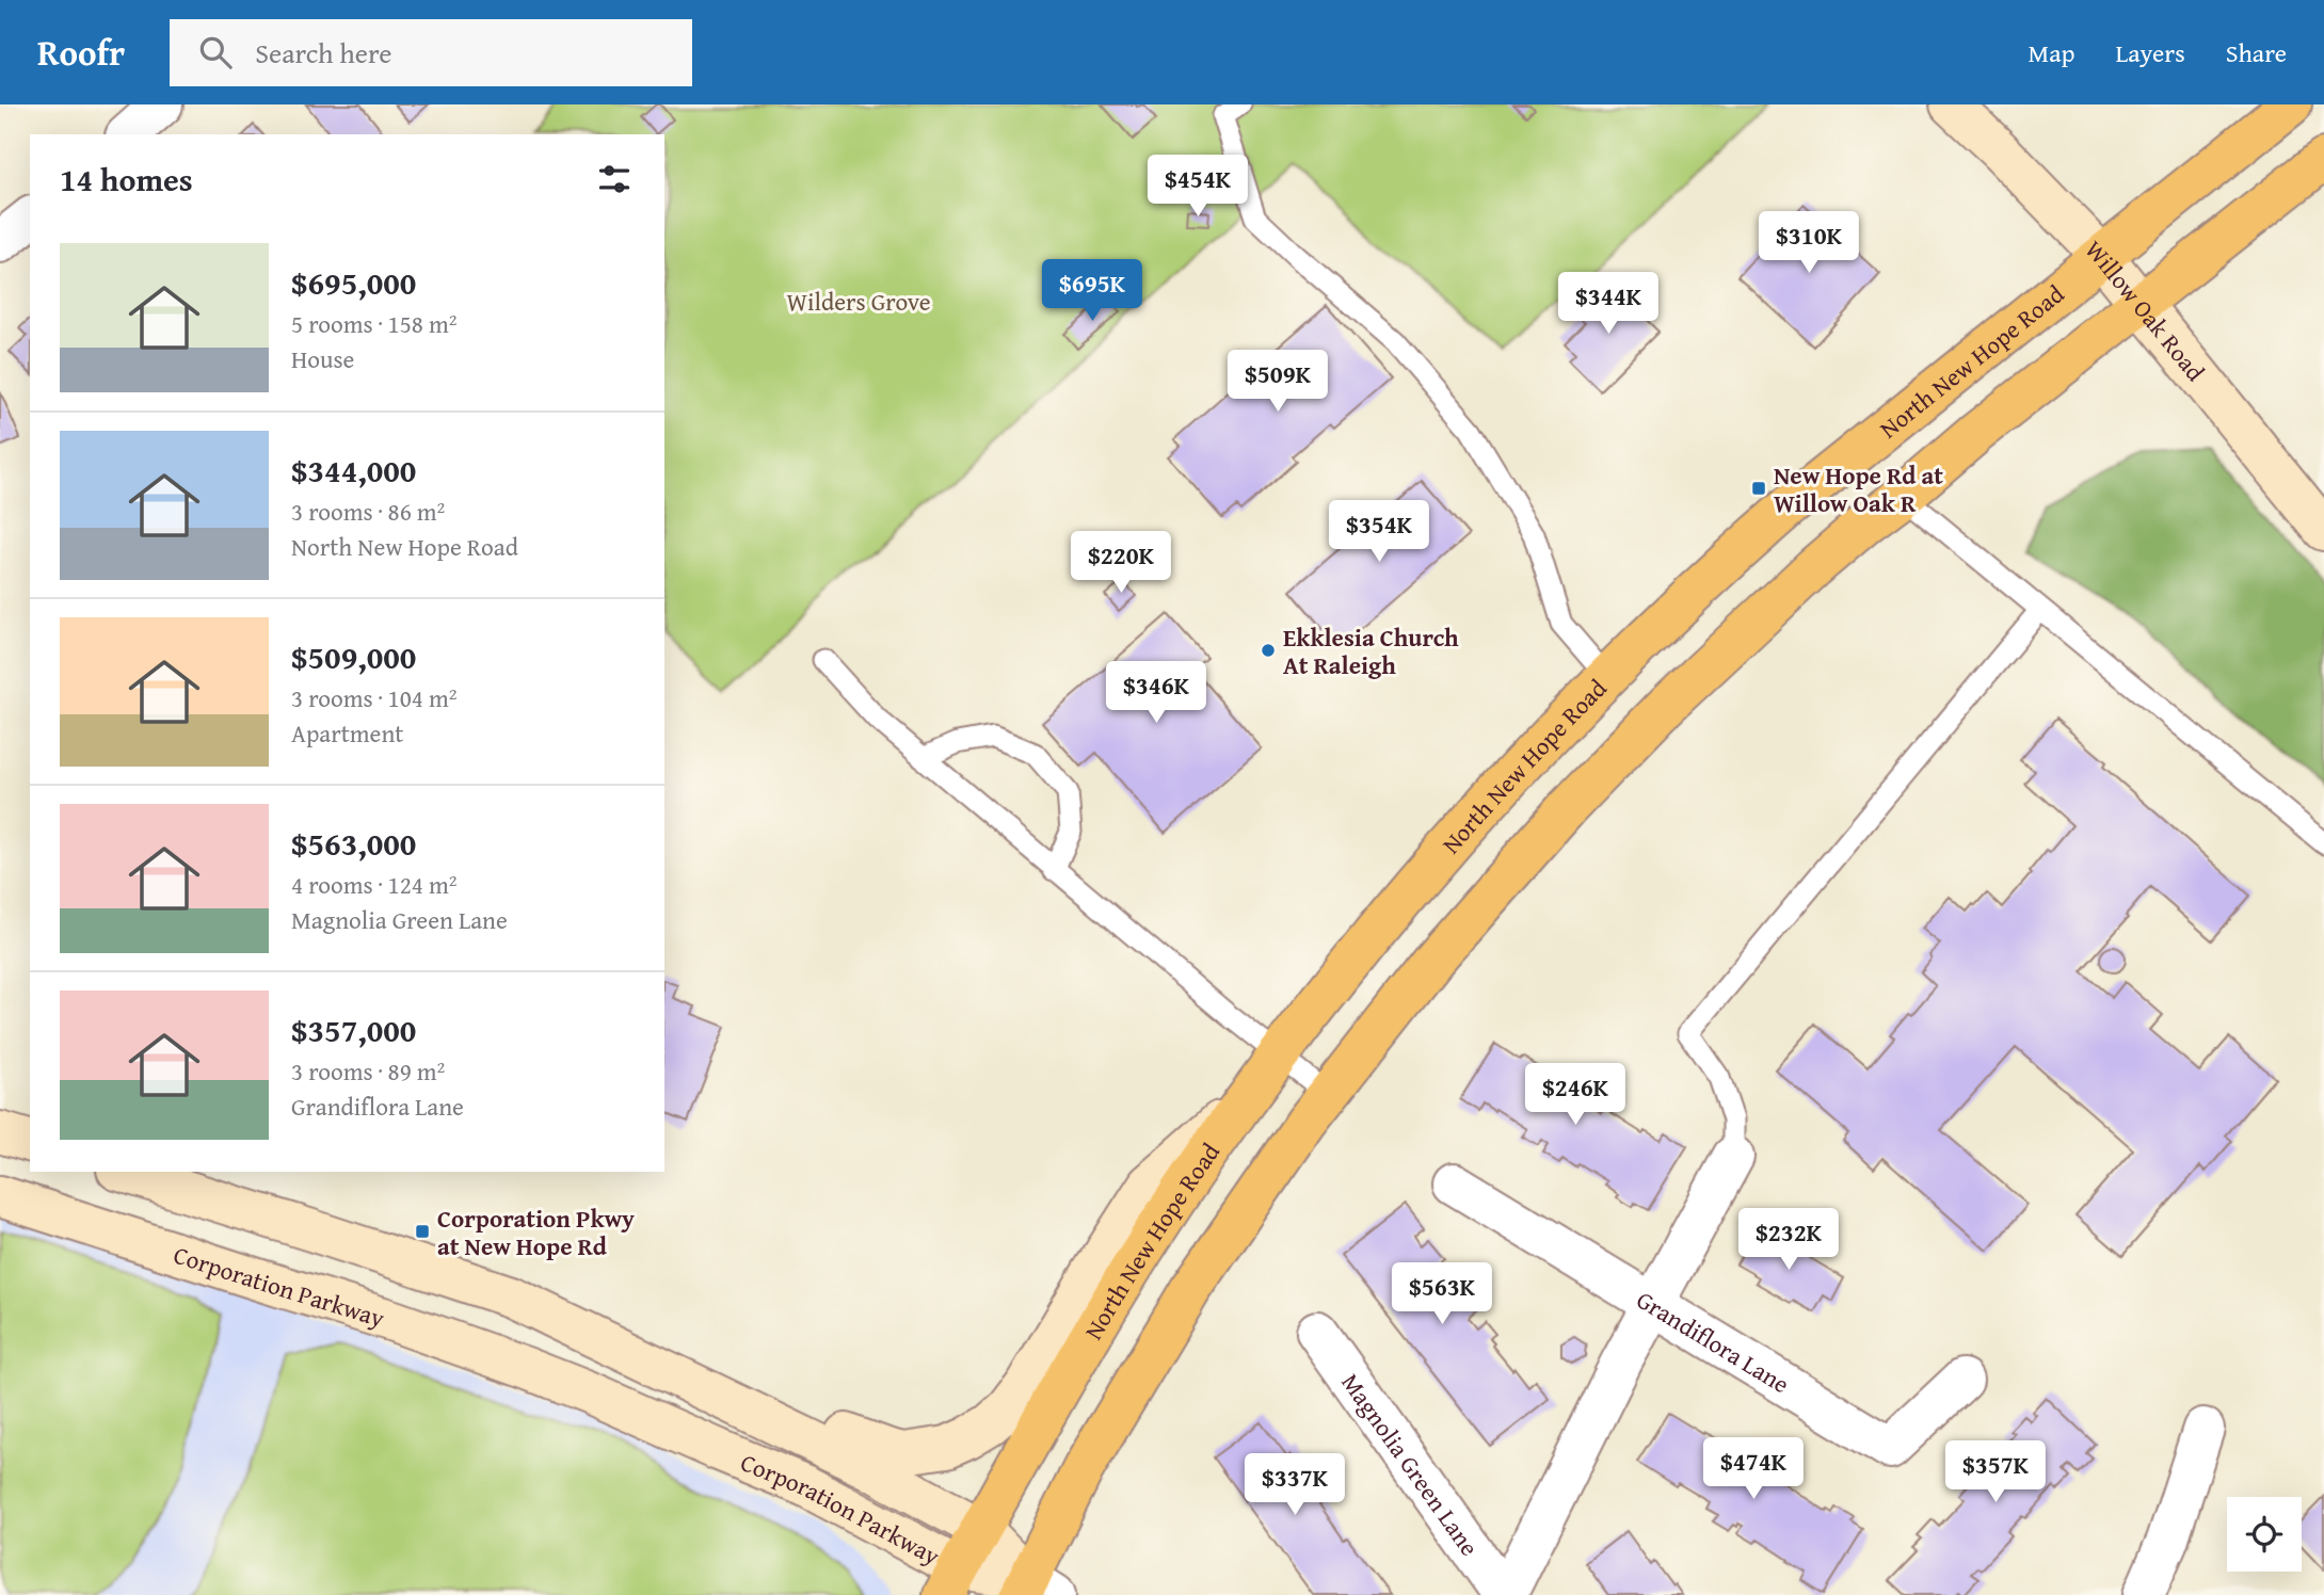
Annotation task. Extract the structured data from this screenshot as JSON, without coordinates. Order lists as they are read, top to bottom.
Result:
{
  "streets": {
    "main road": ["Willow Oak Road", "North New Hope Road", "Corporation Parkway"],
    "street": ["Grandiflora Lane", "Magnolia Green Lane"]
  },
  "crossings": [
    ["Willow Oak Road", "North New Hope Road"],
    ["North New Hope Road", "Corporation Parkway"]
  ],
  "parks": ["Wilders Grove"],
  "places": {
    "transit": ["New Hope Rd at Willow Oak R", "Corporation Pkwy at New Hope Rd"],
    "other": ["Ekklesia Church At Raleigh"]
  },
  "page": {
    "header": "Roofr",
    "search": "Search here",
    "nav": ["Map", "Layers", "Share"],
    "heading": "14 homes",
    "price": [
      "$454K",
      "$310K",
      "$695K",
      "$344K",
      "$509K",
      "$354K",
      "$220K",
      "$346K",
      "$246K",
      "$232K",
      "$563K",
      "$474K",
      "$357K",
      "$337K"
    ],
    "list": [
      {
        "name": "$695,000",
        "note": "5 rooms · 158 m² · House"
      },
      {
        "name": "$344,000",
        "note": "3 rooms · 86 m² · North New Hope Road"
      },
      {
        "name": "$509,000",
        "note": "3 rooms · 104 m² · Apartment"
      },
      {
        "name": "$563,000",
        "note": "4 rooms · 124 m² · Magnolia Green Lane"
      },
      {
        "name": "$357,000",
        "note": "3 rooms · 89 m² · Grandiflora Lane"
      }
    ]
  }
}
